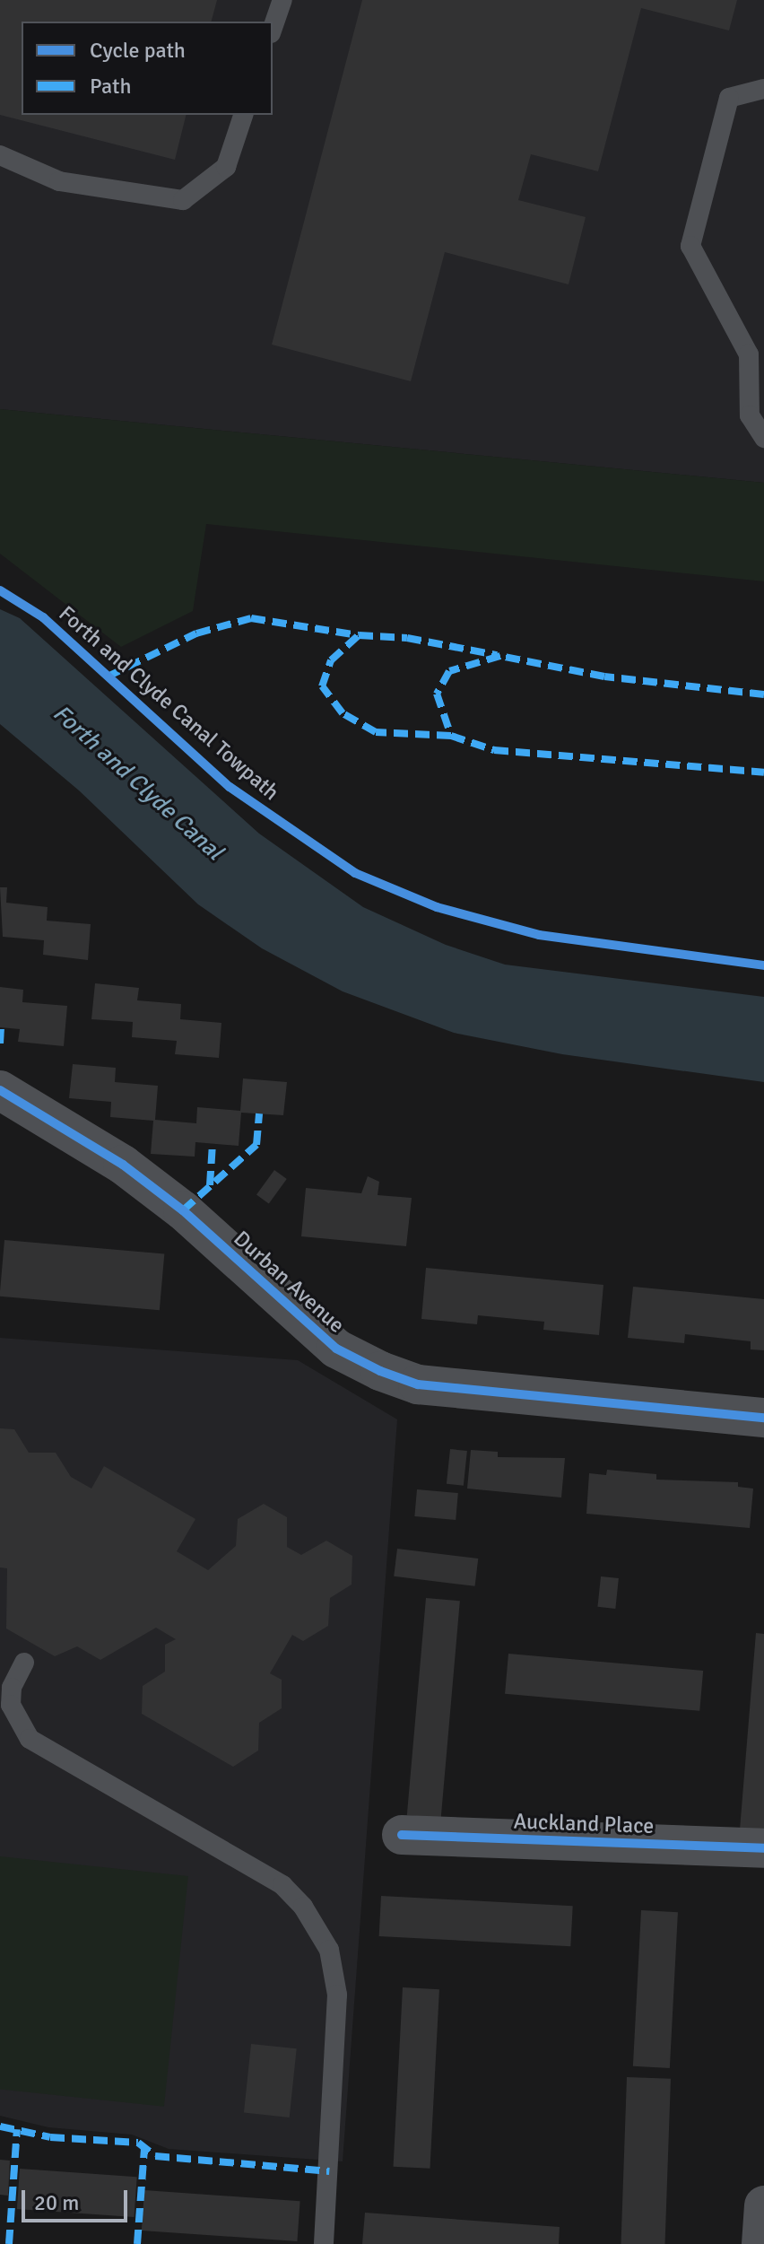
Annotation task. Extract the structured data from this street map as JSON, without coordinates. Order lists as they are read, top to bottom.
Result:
{
  "streets": {
    "street": ["Durban Avenue", "Auckland Place"],
    "cycle path": ["Forth and Clyde Canal Towpath"]
  },
  "water": ["Forth and Clyde Canal"],
  "legend": ["Cycle path", "Path"],
  "scale_bar": "20 m"
}
